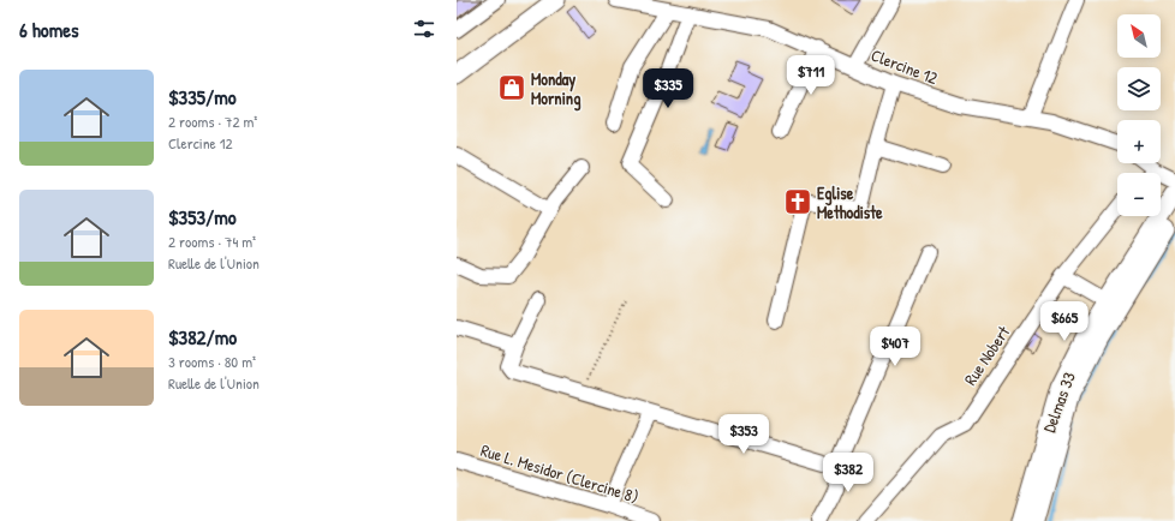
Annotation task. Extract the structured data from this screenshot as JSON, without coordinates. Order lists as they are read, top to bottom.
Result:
{
  "streets": {
    "main road": ["Delmas 33"],
    "street": ["Clercine 12", "Rue Nobert", "Rue L. Mesidor (Clercine 8)"]
  },
  "places": {
    "shop": ["Monday Morning"],
    "church": ["Eglise Methodiste"]
  },
  "north": "top left",
  "page": {
    "heading": "6 homes",
    "map_buttons": ["+", "−"],
    "price": [
      "$711",
      "$335",
      "$665",
      "$407",
      "$353",
      "$382"
    ],
    "list": [
      {
        "name": "$335/mo",
        "note": "2 rooms · 72 m² · Clercine 12"
      },
      {
        "name": "$353/mo",
        "note": "2 rooms · 74 m² · Ruelle de l'Union"
      },
      {
        "name": "$382/mo",
        "note": "3 rooms · 80 m² · Ruelle de l'Union"
      }
    ]
  }
}
